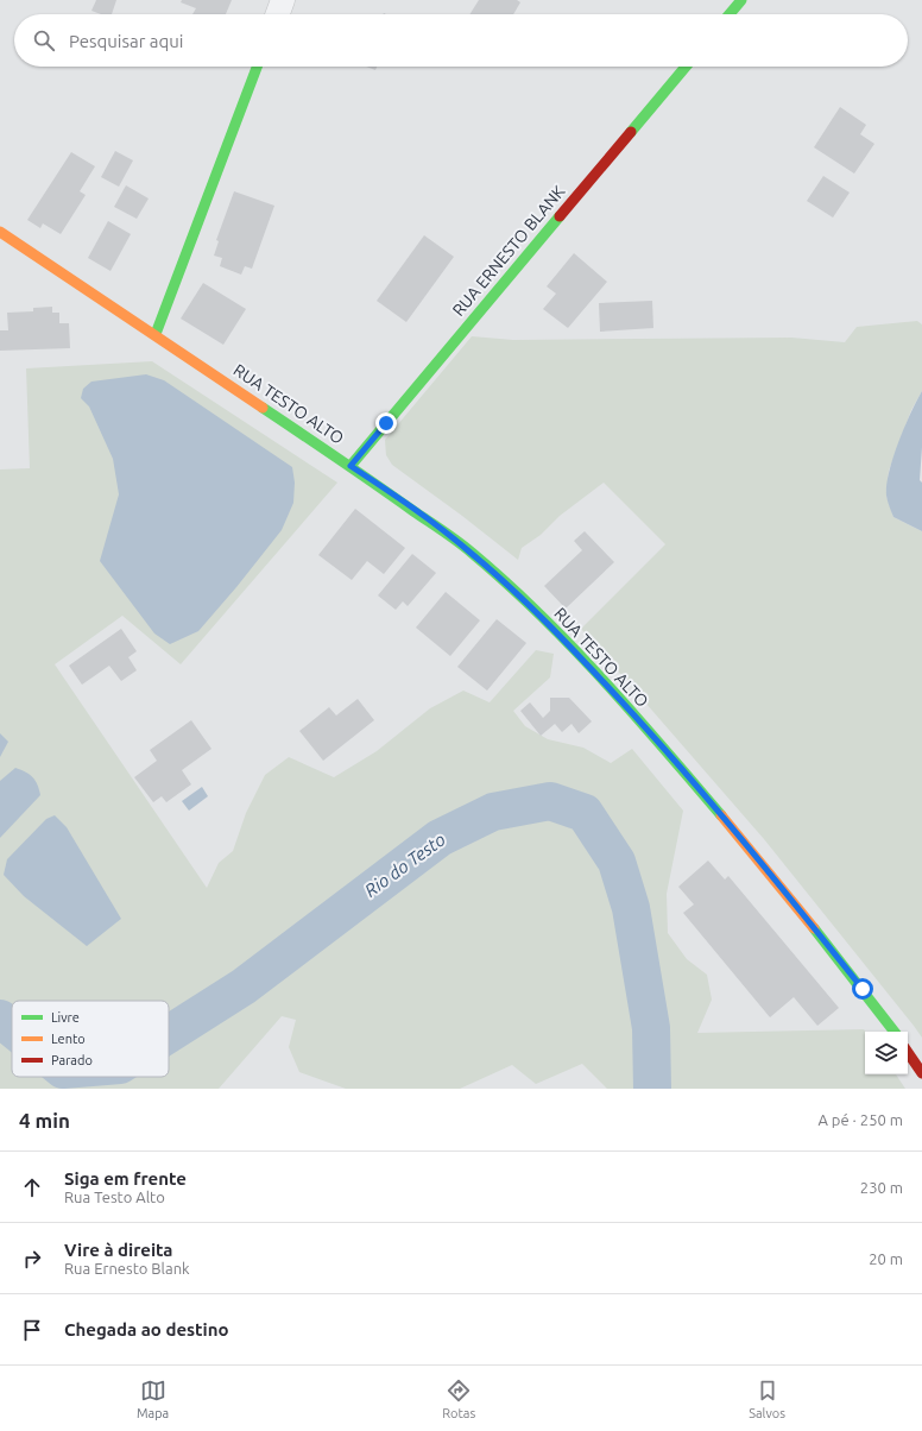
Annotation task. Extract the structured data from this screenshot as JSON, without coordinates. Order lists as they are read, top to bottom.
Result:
{
  "streets": {
    "main road": ["RUA ERNESTO BLANK", "RUA TESTO ALTO"]
  },
  "crossings": [
    ["RUA ERNESTO BLANK", "RUA TESTO ALTO"]
  ],
  "water": ["Rio do Testo"],
  "legend": ["Livre", "Lento", "Parado"],
  "page": {
    "search": "Pesquisar aqui",
    "heading": ["4 min", "A pé · 250 m"],
    "list": [
      ["Siga em frente", "Rua Testo Alto", "230 m"],
      ["Vire à direita", "Rua Ernesto Blank", "20 m"],
      "Chegada ao destino"
    ],
    "nav": ["Mapa", "Rotas", "Salvos"]
  }
}
